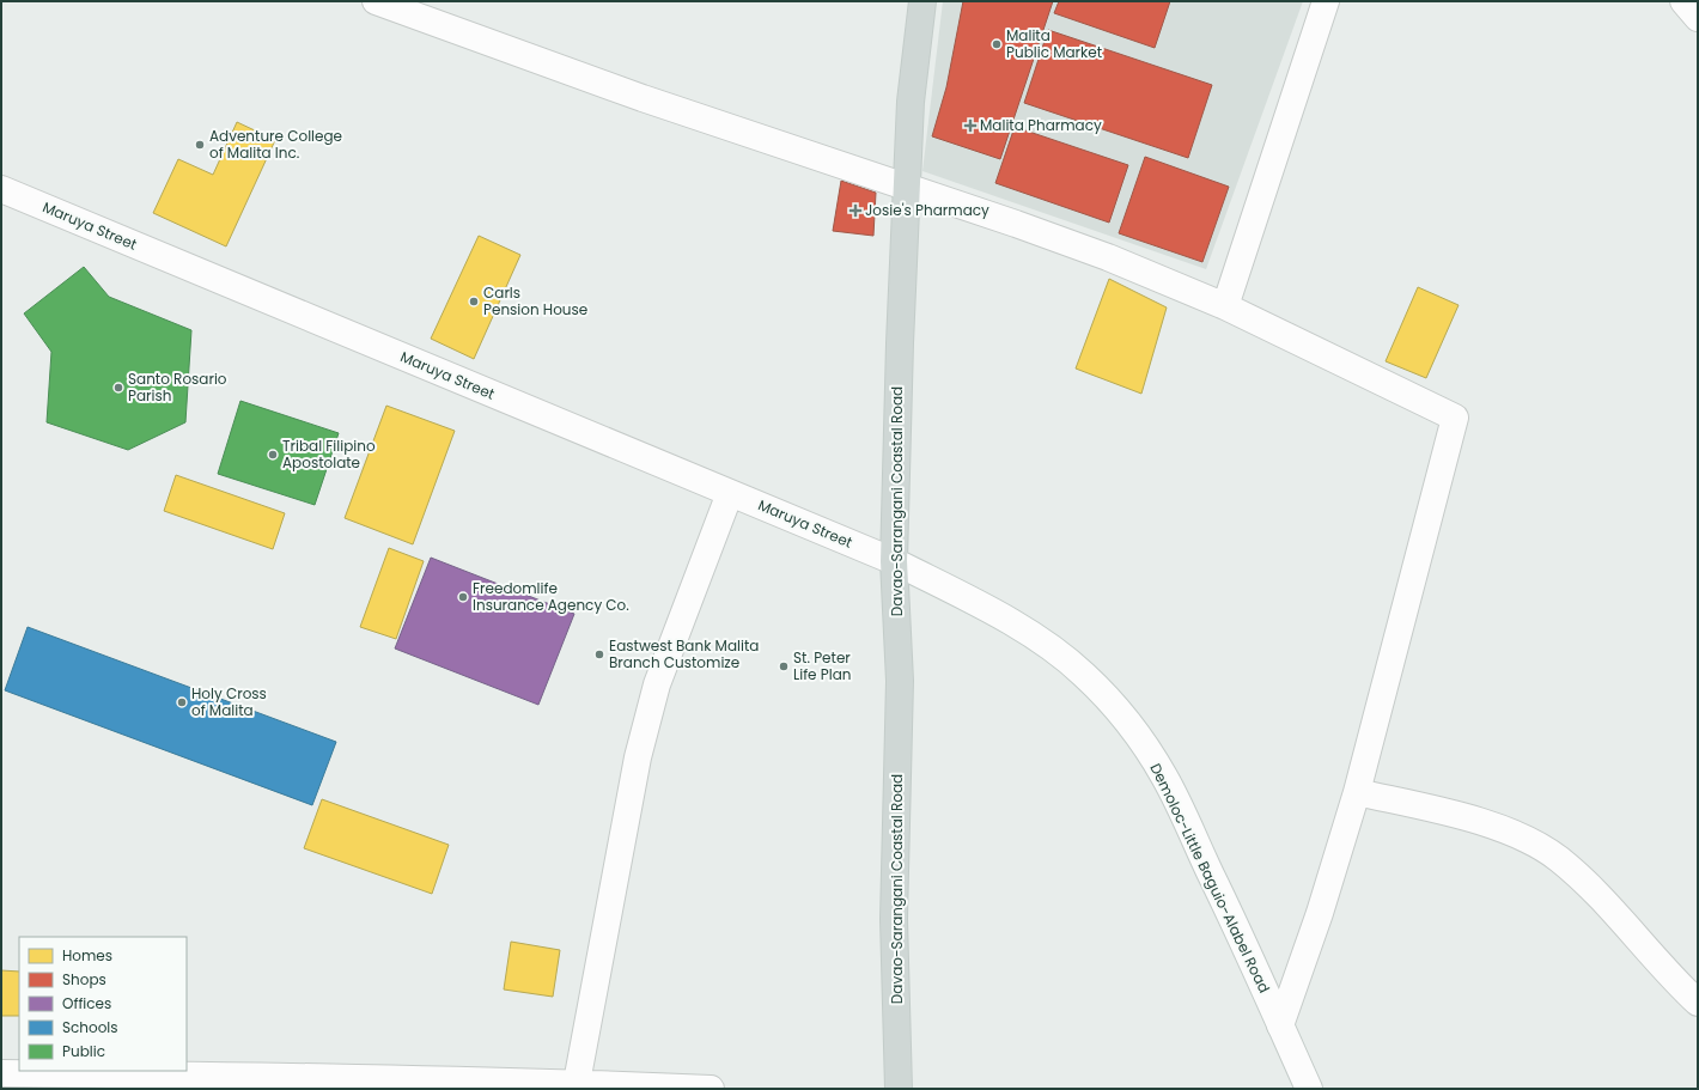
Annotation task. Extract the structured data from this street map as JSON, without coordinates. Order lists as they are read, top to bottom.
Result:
{
  "streets": {
    "main road": ["Davao-Sarangani Coastal Road"],
    "street": ["Maruya Street", "Demoloc-Little Baguio-Alabel Road"]
  },
  "crossings": [
    ["Maruya Street", "Davao-Sarangani Coastal Road"],
    ["Maruya Street", "Demoloc-Little Baguio-Alabel Road"],
    ["Davao-Sarangani Coastal Road", "Demoloc-Little Baguio-Alabel Road"]
  ],
  "places": {
    "other": [
      "Malita Public Market",
      "Adventure College of Malita Inc.",
      "Carls Pension House",
      "Santo Rosario Parish",
      "Tribal Filipino Apostolate",
      "Freedomlife Insurance Agency Co.",
      "Eastwest Bank Malita Branch Customize",
      "St. Peter Life Plan",
      "Holy Cross of Malita"
    ],
    "health": ["Malita Pharmacy", "Josie's Pharmacy"]
  },
  "legend": [
    "Homes",
    "Shops",
    "Offices",
    "Schools",
    "Public"
  ]
}
